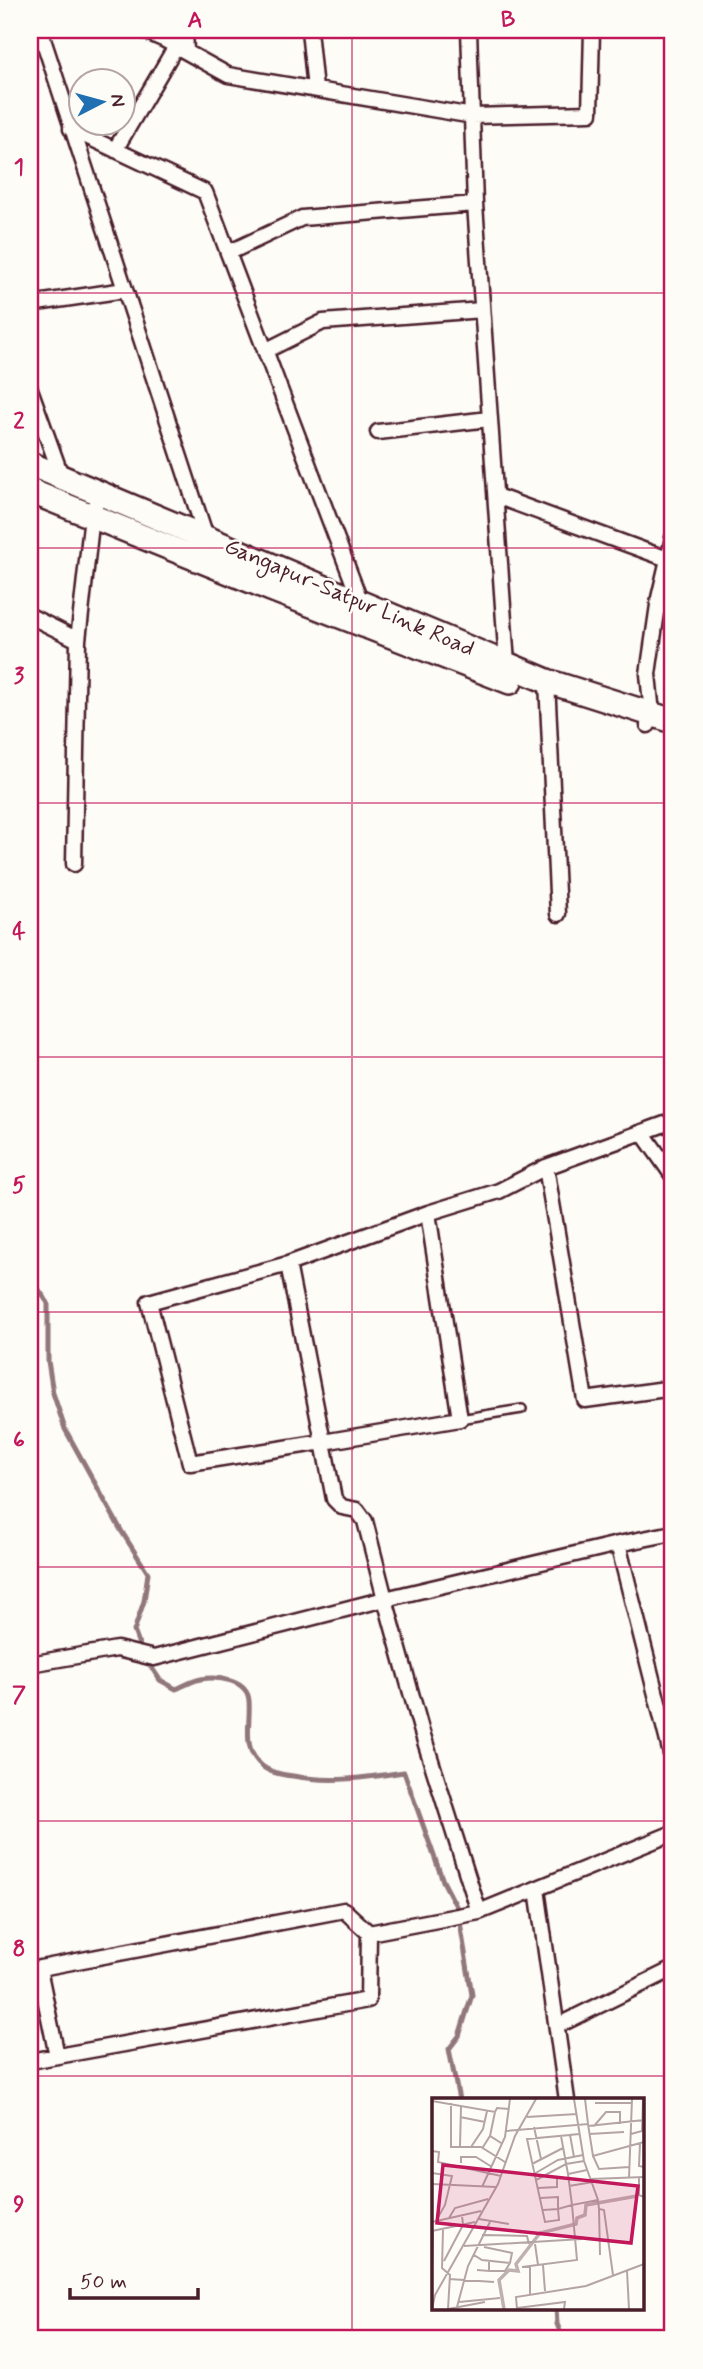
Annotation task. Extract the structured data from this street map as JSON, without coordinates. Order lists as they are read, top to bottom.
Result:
{
  "streets": {
    "main road": ["Gangapur-Satpur Link Road"]
  },
  "scale_bar": "50 m",
  "north": "right",
  "grid": {
    "columns": ["A", "B"],
    "rows": [
      "1",
      "2",
      "3",
      "4",
      "5",
      "6",
      "7",
      "8",
      "9"
    ]
  }
}
